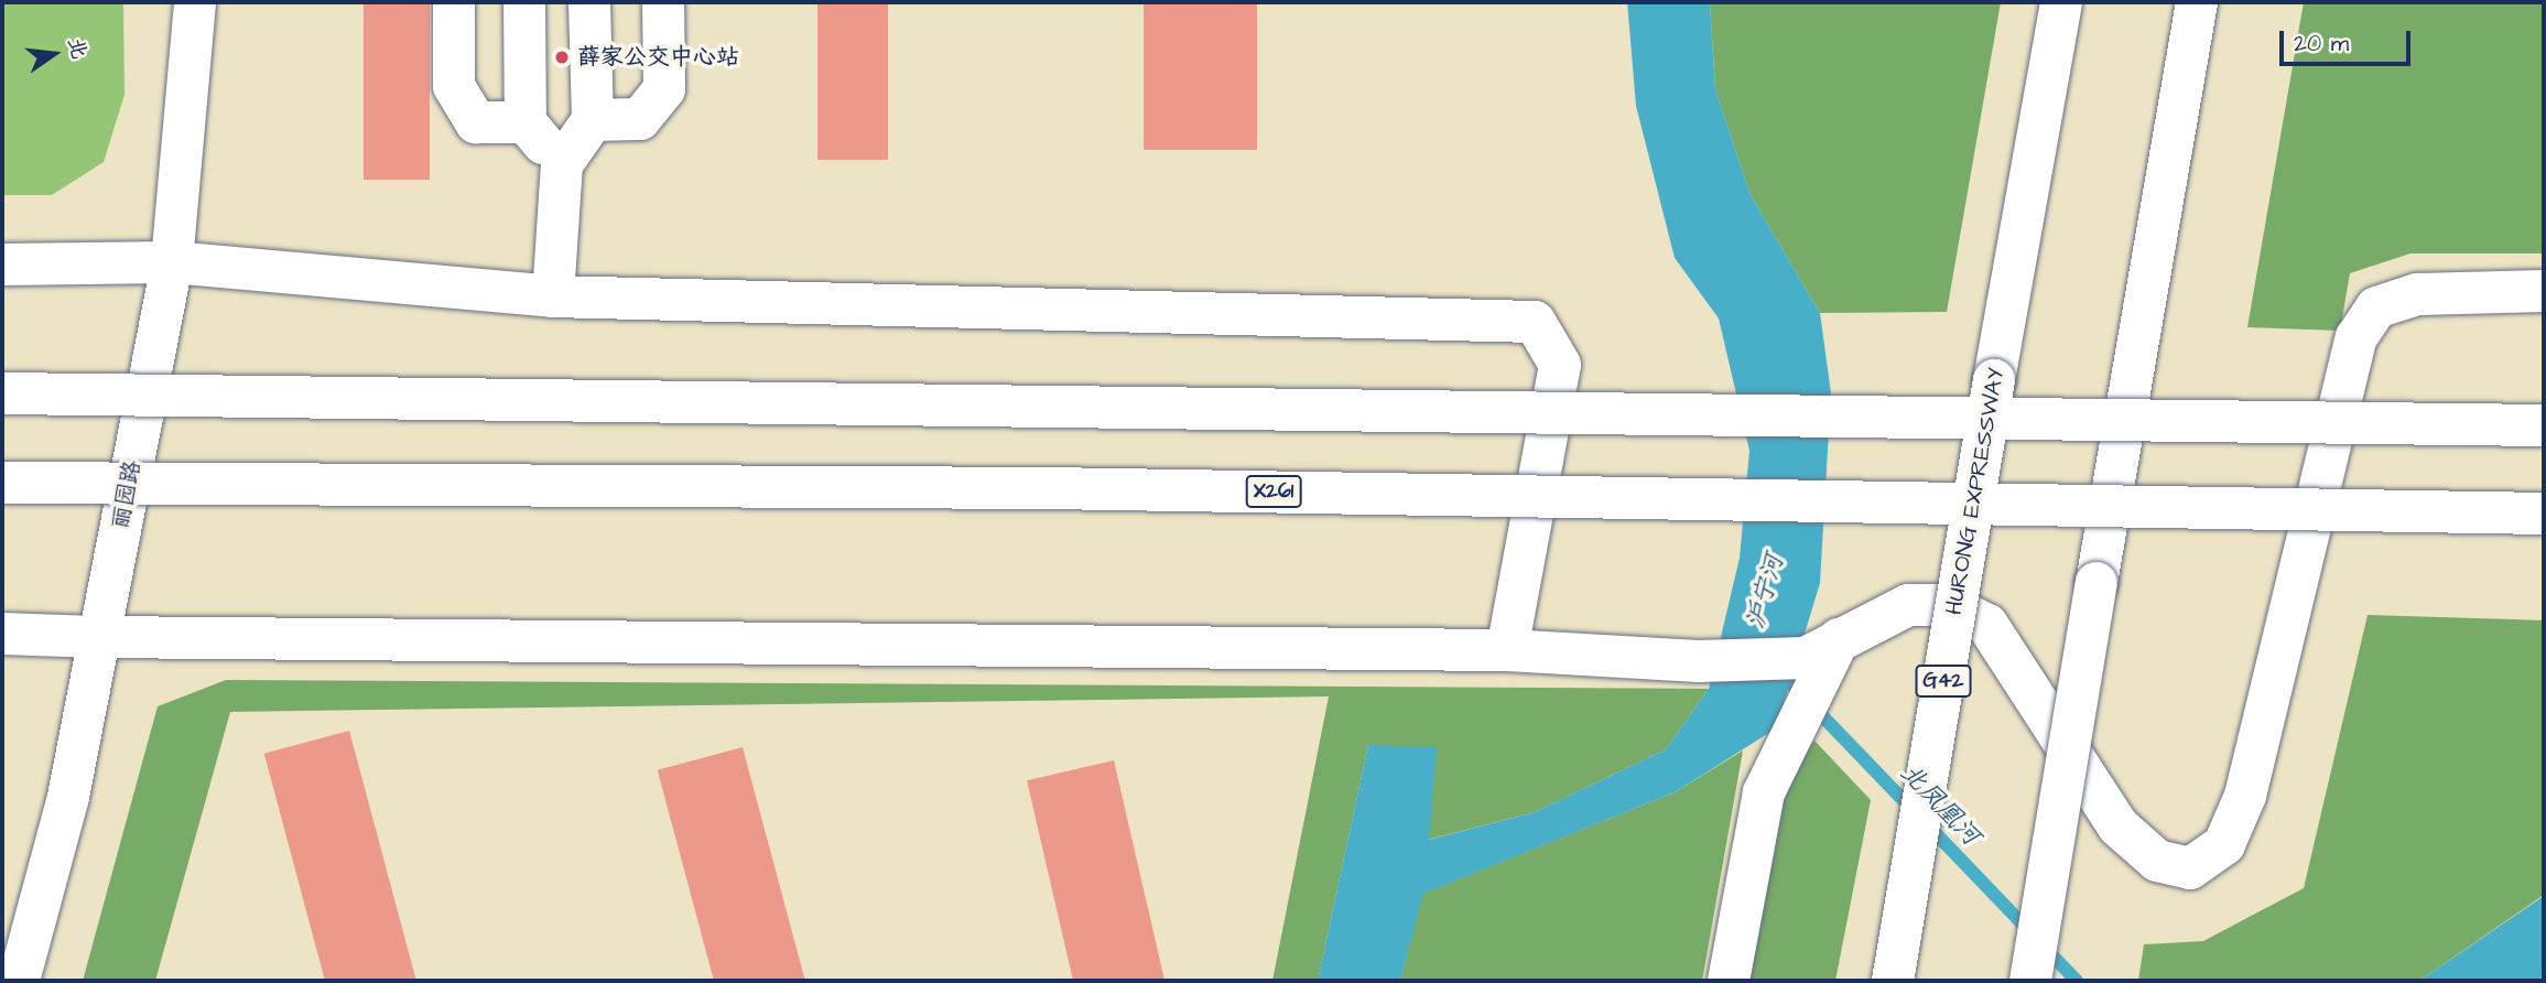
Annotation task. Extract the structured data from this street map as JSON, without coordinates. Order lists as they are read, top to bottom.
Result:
{
  "streets": {
    "main road": [
      "X261",
      "HURONG EXPRESSWAY",
      "丽园路",
      "G42"
    ]
  },
  "water": ["沪宁河", "北凤凰河"],
  "places": ["薛家公交中心站"],
  "scale_bar": "20 m",
  "north": "right"
}
